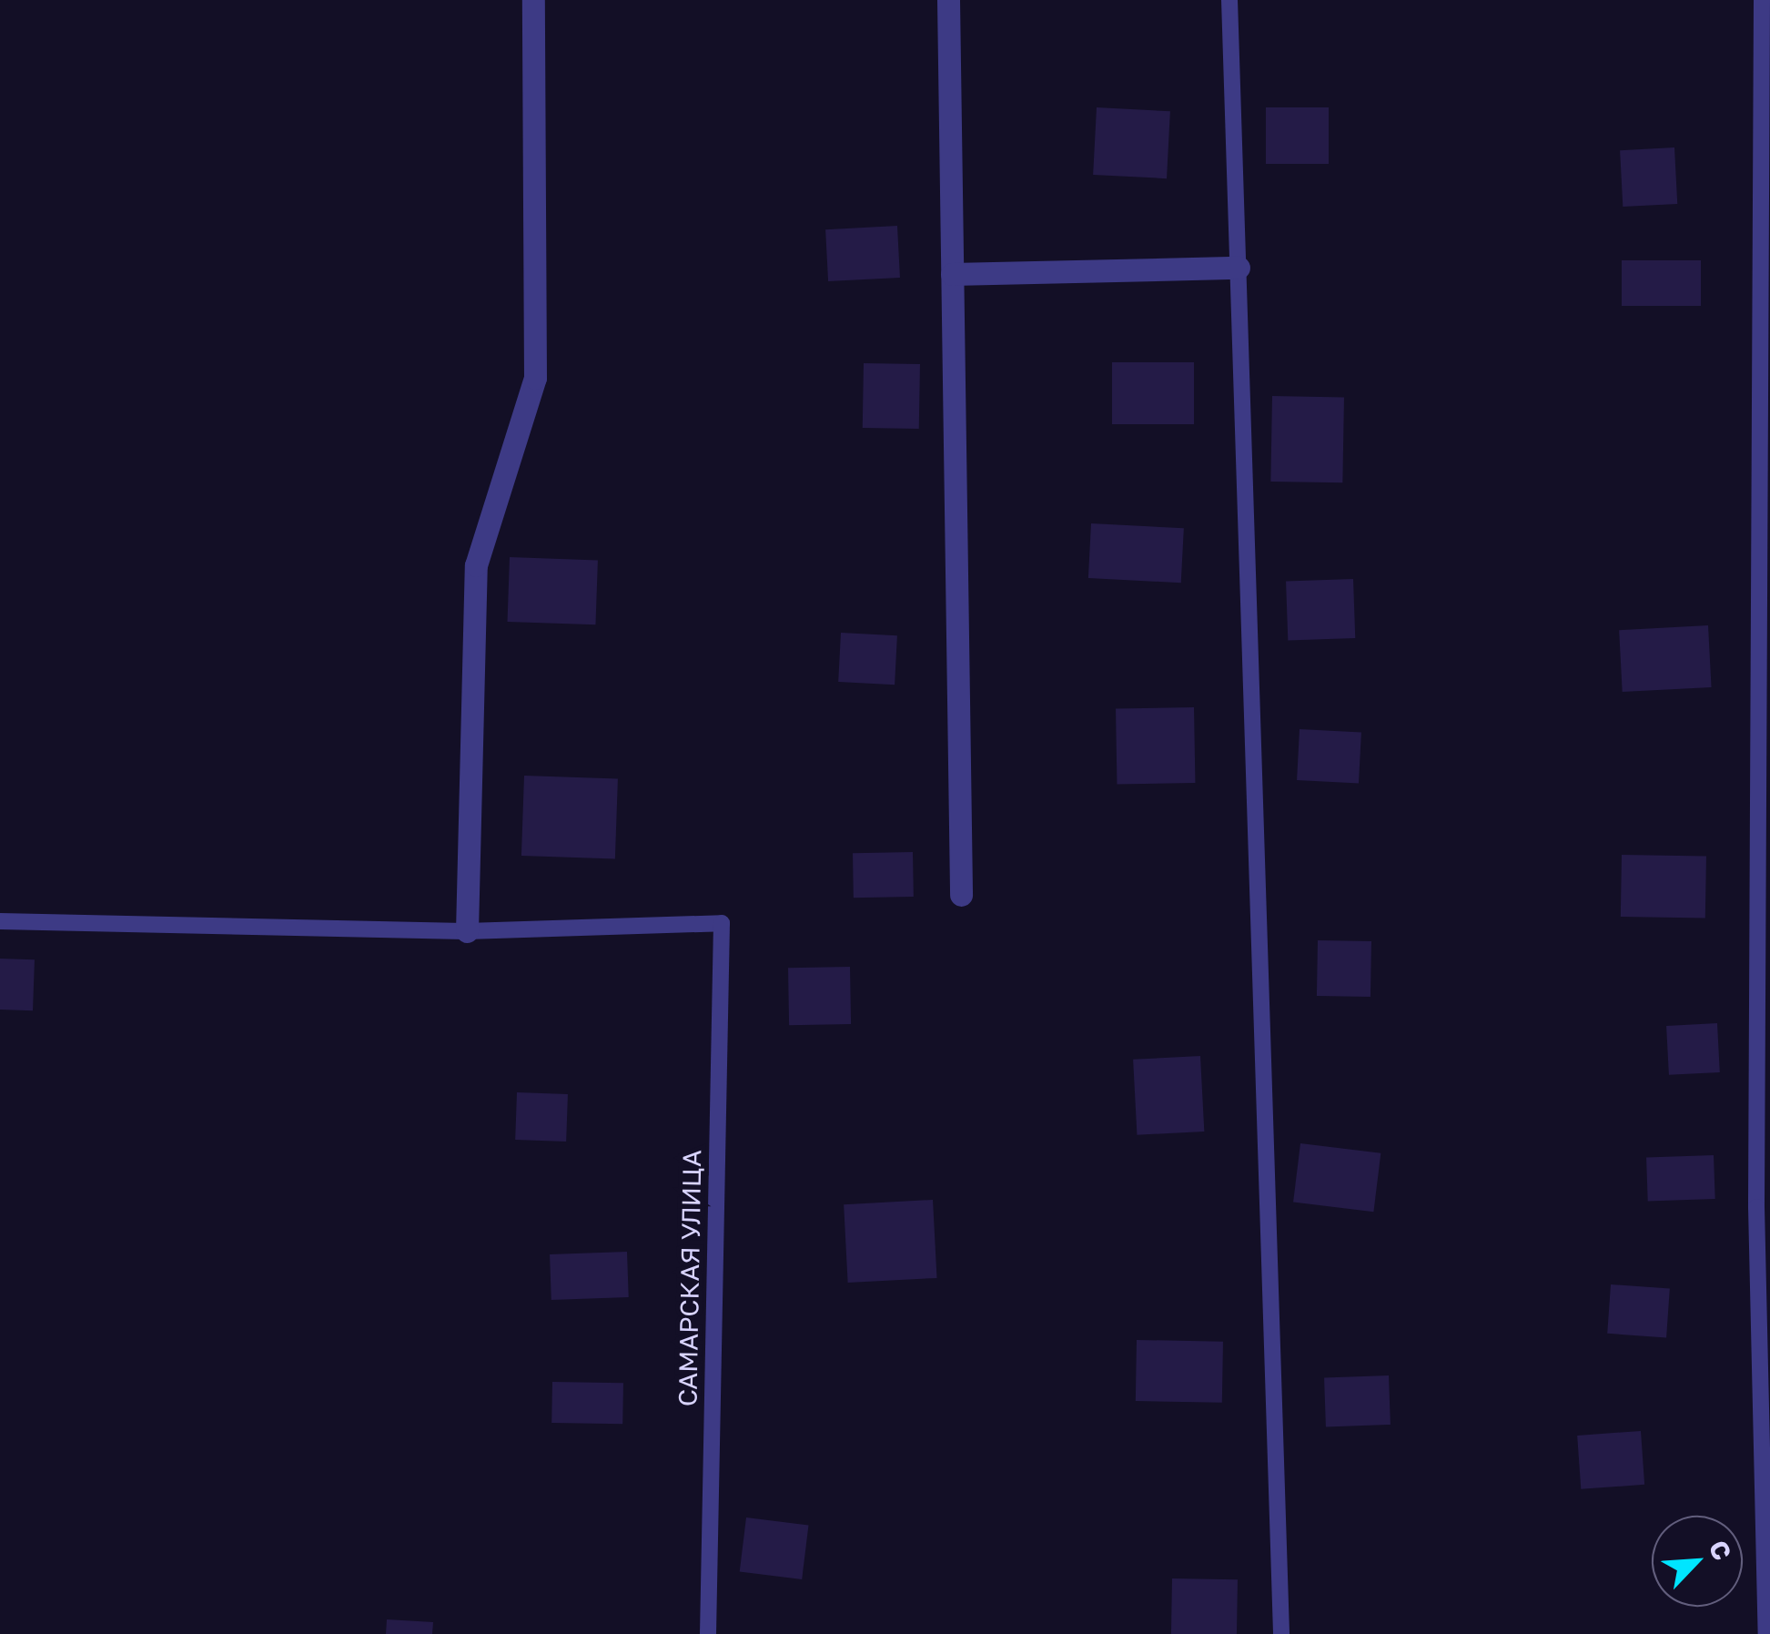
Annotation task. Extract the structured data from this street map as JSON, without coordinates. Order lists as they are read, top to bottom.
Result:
{
  "streets": {
    "lane": ["САМАРСКАЯ УЛИЦА"]
  },
  "north": "top right"
}
